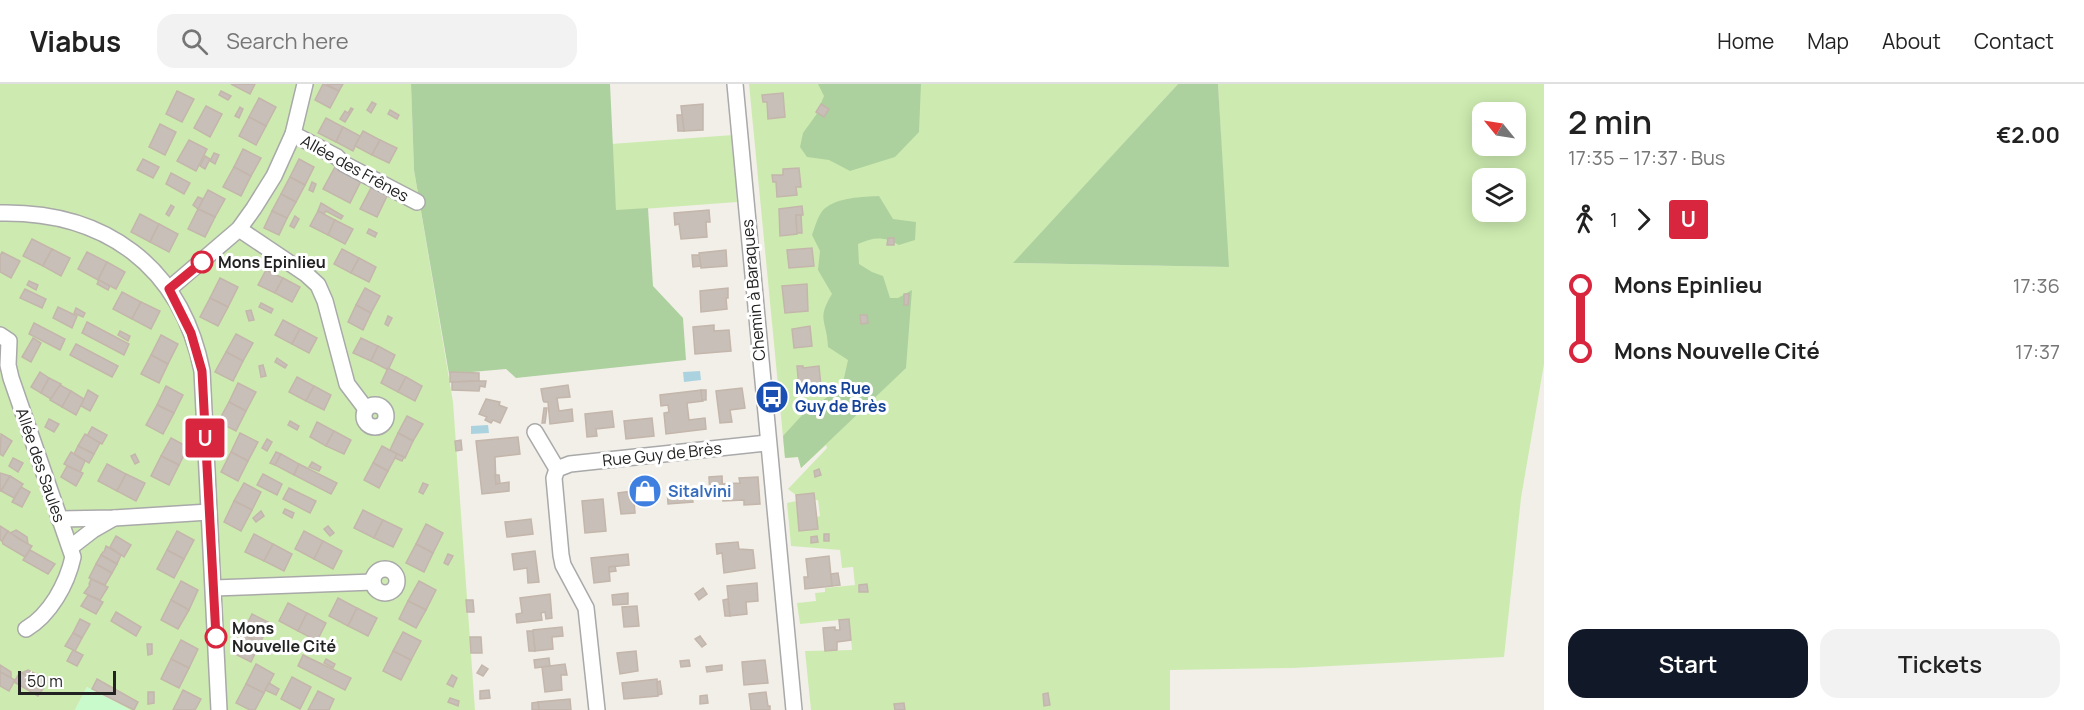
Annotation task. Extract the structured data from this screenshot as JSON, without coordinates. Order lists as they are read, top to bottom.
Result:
{
  "streets": {
    "street": [
      "Allée des Frênes",
      "Chemin à Baraques",
      "Rue Guy de Brès",
      "Allée des Saules"
    ]
  },
  "crossings": [
    ["Chemin à Baraques", "Rue Guy de Brès"]
  ],
  "places": {
    "other": ["Mons Epinlieu", "Mons Nouvelle Cité"],
    "bus stop": ["Mons Rue Guy de Brès"],
    "shop": ["Sitalvini"]
  },
  "lines": ["bus line U"],
  "scale_bar": "50 m",
  "north": "top left",
  "page": {
    "header": "Viabus",
    "search": "Search here",
    "nav": [
      "Home",
      "Map",
      "About",
      "Contact"
    ],
    "on_map": "U",
    "heading": ["2 min", "17:35 – 17:37 · Bus", "€2.00"],
    "legs": ["1", "U"],
    "list": [
      {
        "name": "Mons Epinlieu",
        "value": "17:36"
      },
      {
        "name": "Mons Nouvelle Cité",
        "value": "17:37"
      }
    ],
    "buttons": ["Start", "Tickets"],
    "scale": "50 m"
  }
}
